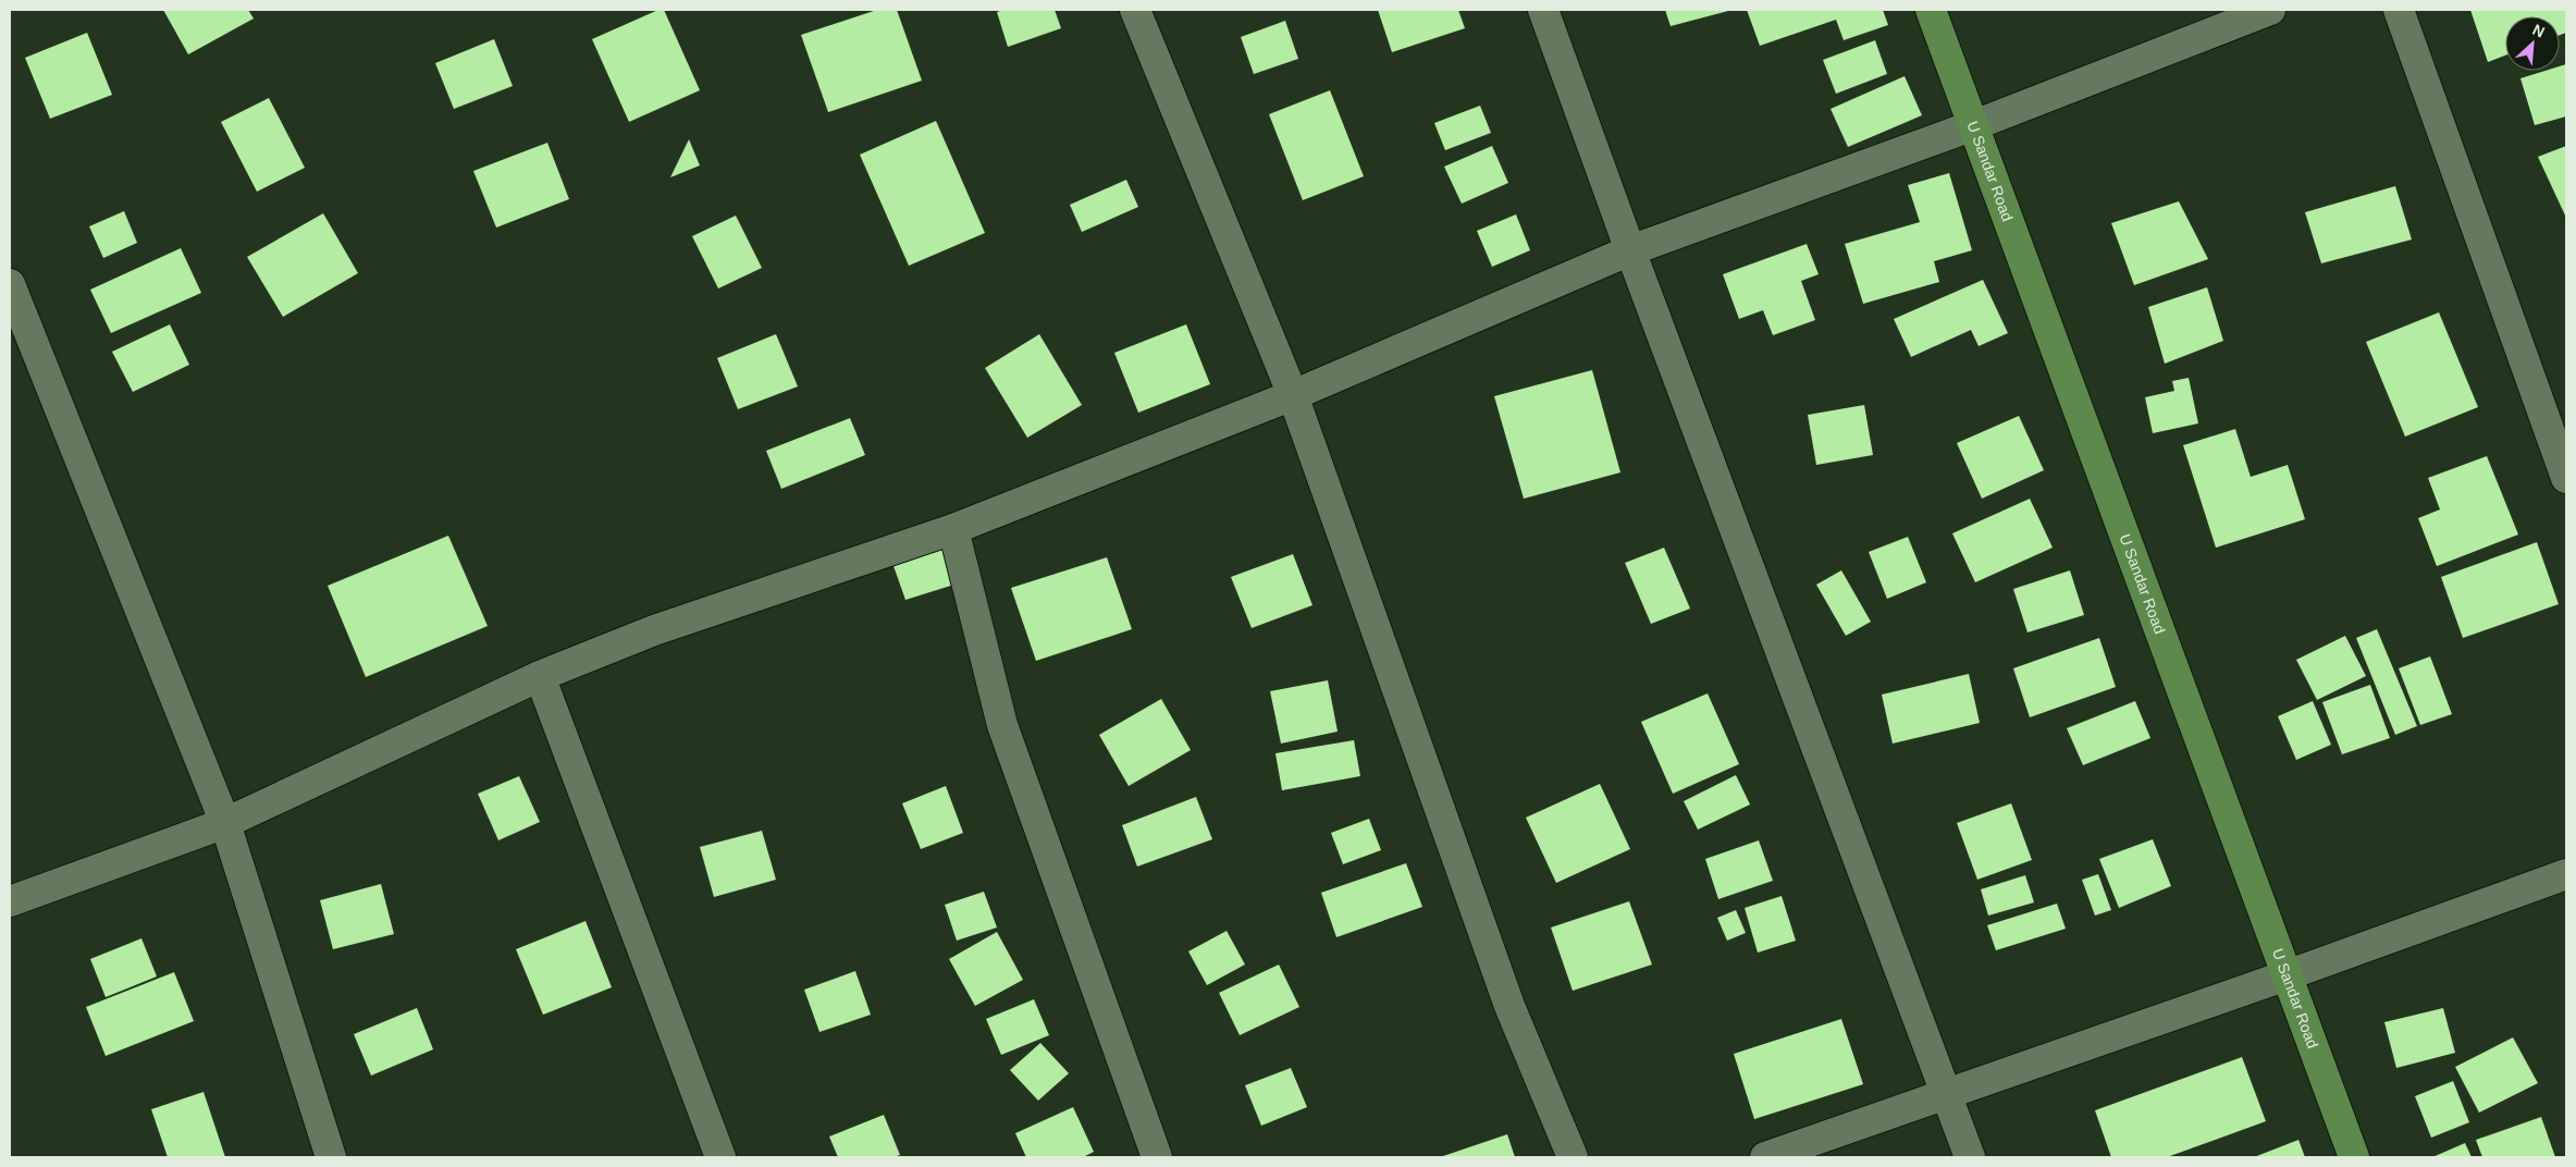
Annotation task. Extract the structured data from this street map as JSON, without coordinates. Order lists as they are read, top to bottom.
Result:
{
  "streets": {
    "main road": ["U Sandar Road"]
  },
  "north": "top right"
}
